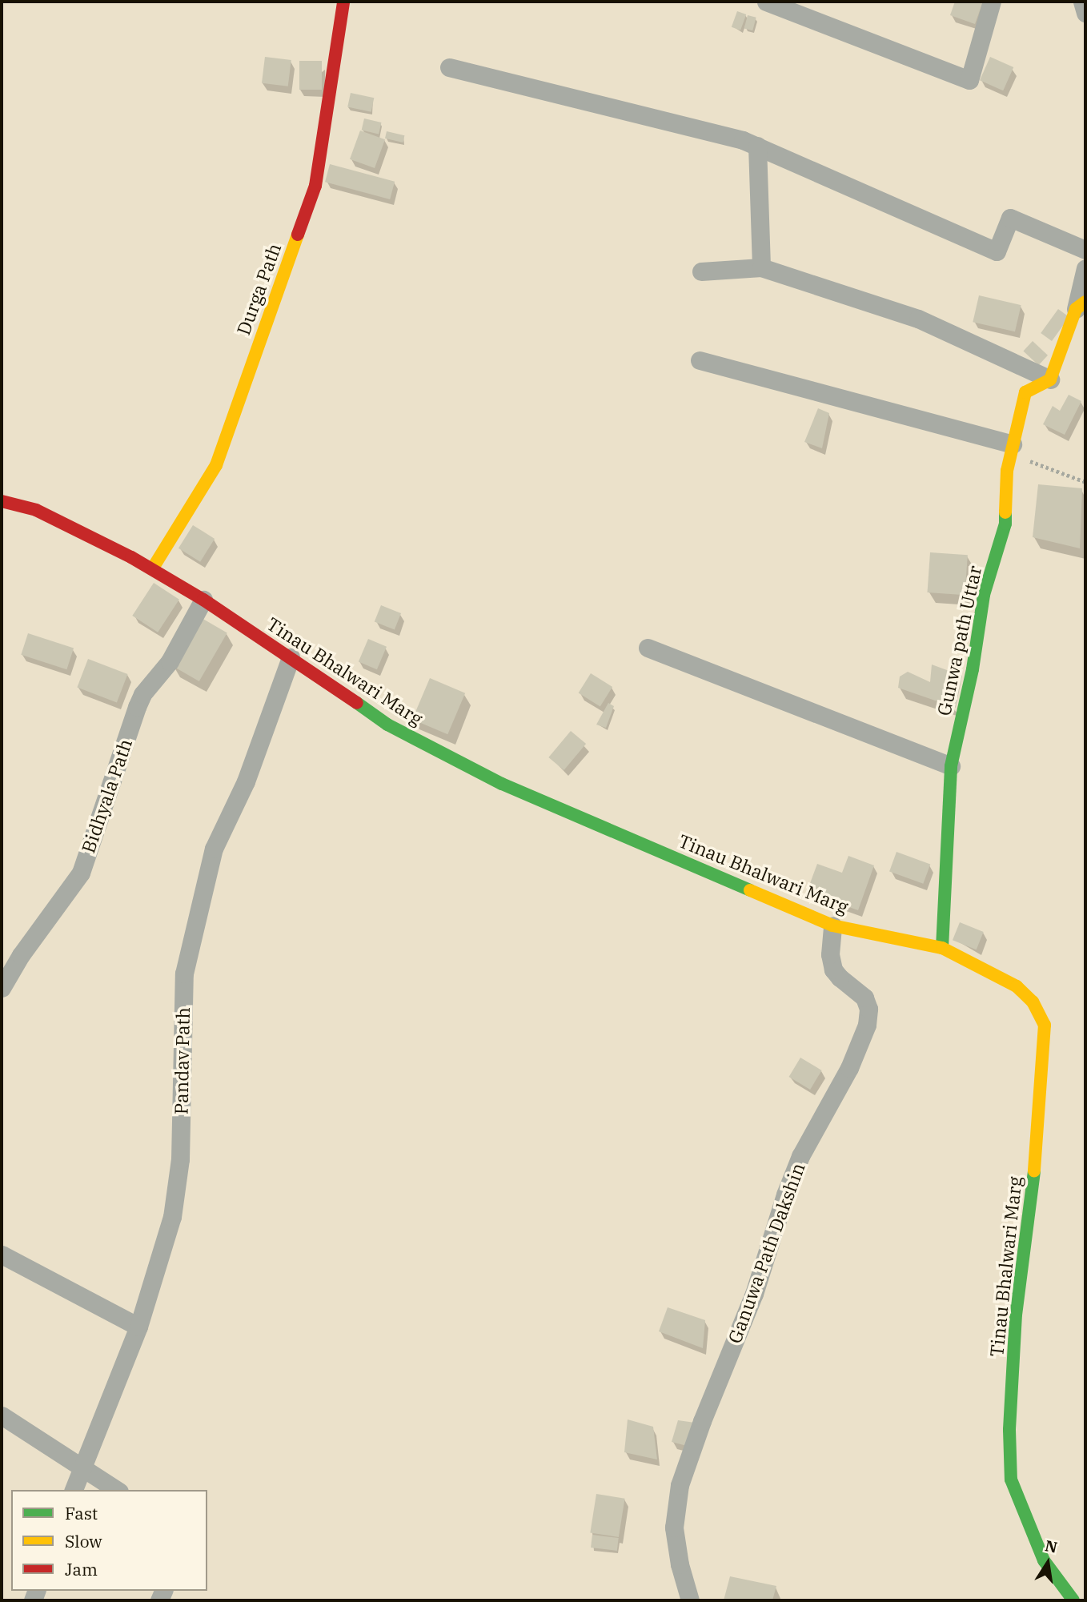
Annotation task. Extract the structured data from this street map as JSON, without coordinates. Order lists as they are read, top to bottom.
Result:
{
  "streets": {
    "street": [
      "Durga Path",
      "Gunwa path Uttar",
      "Tinau Bhalwari Marg",
      "Bidhyala Path",
      "Pandav Path",
      "Ganuwa Path Dakshin"
    ]
  },
  "crossings": [
    ["Durga Path", "Tinau Bhalwari Marg"],
    ["Gunwa path Uttar", "Tinau Bhalwari Marg"],
    ["Tinau Bhalwari Marg", "Bidhyala Path"],
    ["Tinau Bhalwari Marg", "Pandav Path"],
    ["Tinau Bhalwari Marg", "Ganuwa Path Dakshin"]
  ],
  "legend": ["Fast", "Slow", "Jam"],
  "north": "top"
}
